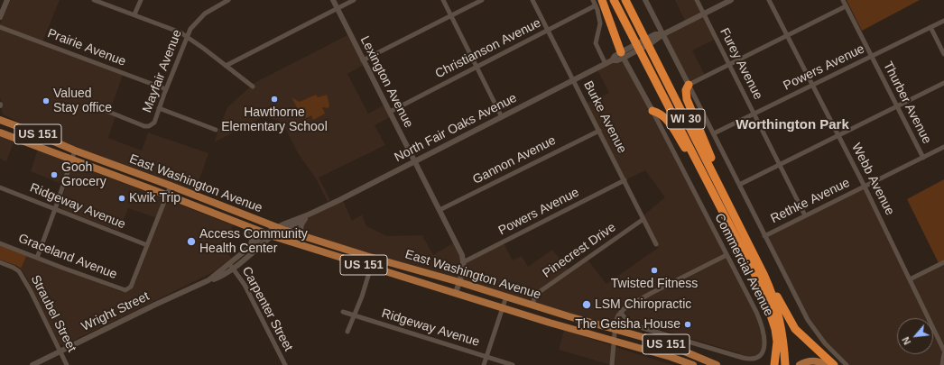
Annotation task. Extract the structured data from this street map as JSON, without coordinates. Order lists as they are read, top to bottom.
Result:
{
  "streets": {
    "highway": ["WI 30"],
    "main road": ["US 151", "East Washington Avenue"],
    "street": [
      "Prairie Avenue",
      "Christianson Avenue",
      "Furey Avenue",
      "Powers Avenue",
      "Mayfair Avenue",
      "Lexington Avenue",
      "Thurber Avenue",
      "Burke Avenue",
      "North Fair Oaks Avenue",
      "Gannon Avenue",
      "Webb Avenue",
      "Rethke Avenue",
      "Ridgeway Avenue",
      "Pinecrest Drive",
      "Graceland Avenue",
      "Commercial Avenue",
      "Carpenter Street",
      "Wright Street",
      "Straubel Street"
    ]
  },
  "crossings": [
    ["Prairie Avenue", "Mayfair Avenue"],
    ["Christianson Avenue", "Lexington Avenue"],
    ["Christianson Avenue", "Burke Avenue"],
    ["Furey Avenue", "Powers Avenue"],
    ["Furey Avenue", "North Fair Oaks Avenue"],
    ["Furey Avenue", "Rethke Avenue"],
    ["Powers Avenue", "Lexington Avenue"],
    ["Powers Avenue", "Thurber Avenue"],
    ["Powers Avenue", "Burke Avenue"],
    ["Powers Avenue", "Webb Avenue"],
    ["Lexington Avenue", "North Fair Oaks Avenue"],
    ["Lexington Avenue", "Gannon Avenue"],
    ["Lexington Avenue", "East Washington Avenue"],
    ["Thurber Avenue", "Rethke Avenue"],
    ["Burke Avenue", "North Fair Oaks Avenue"],
    ["Burke Avenue", "Gannon Avenue"],
    ["Burke Avenue", "Pinecrest Drive"],
    ["North Fair Oaks Avenue", "East Washington Avenue"],
    ["North Fair Oaks Avenue", "Commercial Avenue"],
    ["North Fair Oaks Avenue", "Wright Street"],
    ["Webb Avenue", "Rethke Avenue"],
    ["East Washington Avenue", "Pinecrest Drive"],
    ["East Washington Avenue", "Wright Street"],
    ["Ridgeway Avenue", "Graceland Avenue"],
    ["Carpenter Street", "Wright Street"],
    ["Wright Street", "Straubel Street"]
  ],
  "districts": ["Worthington Park"],
  "places": [
    "Hawthorne Elementary School",
    "Valued Stay office",
    "Gooh Grocery",
    "Kwik Trip",
    "Access Community Health Center",
    "Twisted Fitness",
    "LSM Chiropractic",
    "The Geisha House"
  ],
  "north": "bottom left"
}
